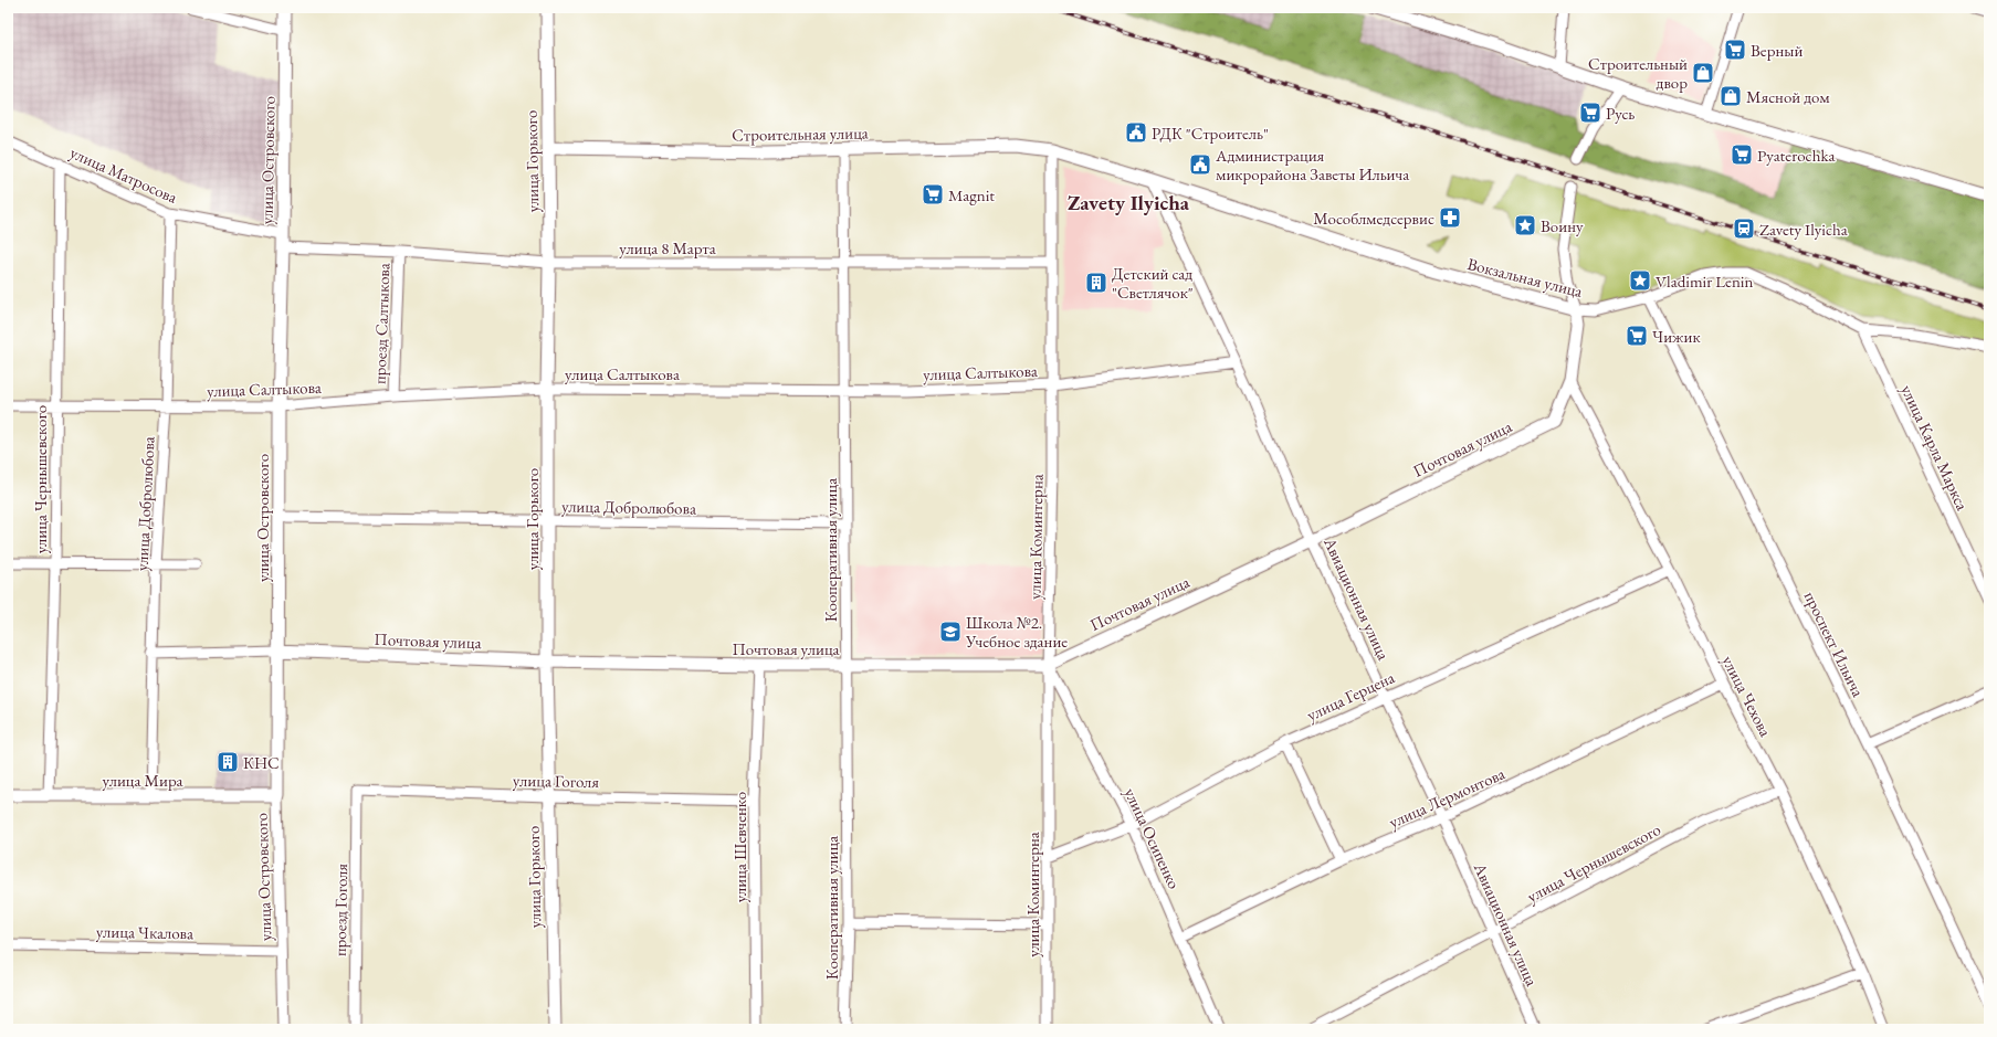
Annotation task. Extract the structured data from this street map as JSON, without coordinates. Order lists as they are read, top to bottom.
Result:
{
  "streets": {
    "street": [
      "Строительная улица",
      "улица Островского",
      "улица Горького",
      "улица Матросова",
      "улица 8 Марта",
      "Вокзальная улица",
      "проезд Салтыкова",
      "улица Салтыкова",
      "улица Карла Маркса",
      "Почтовая улица",
      "улица Чернышевского",
      "улица Добролюбова",
      "улица Коминтерна",
      "Кооперативная улица",
      "Авиационная улица",
      "проспект Ильича",
      "улица Герцена",
      "улица Чехова",
      "улица Мира",
      "улица Гоголя",
      "улица Лермонтова",
      "улица Осипенко",
      "улица Шевченко",
      "проезд Гоголя",
      "улица Чкалова"
    ]
  },
  "crossings": [
    ["Строительная улица", "улица Горького"],
    ["Строительная улица", "Вокзальная улица"],
    ["Строительная улица", "улица Коминтерна"],
    ["Строительная улица", "Кооперативная улица"],
    ["улица Островского", "улица Матросова"],
    ["улица Островского", "улица 8 Марта"],
    ["улица Островского", "улица Салтыкова"],
    ["улица Островского", "Почтовая улица"],
    ["улица Островского", "улица Добролюбова"],
    ["улица Островского", "улица Мира"],
    ["улица Островского", "улица Чкалова"],
    ["улица Горького", "улица 8 Марта"],
    ["улица Горького", "улица Салтыкова"],
    ["улица Горького", "Почтовая улица"],
    ["улица Горького", "улица Добролюбова"],
    ["улица Горького", "улица Гоголя"],
    ["улица Матросова", "улица Чернышевского"],
    ["улица Матросова", "улица Добролюбова"],
    ["улица 8 Марта", "проезд Салтыкова"],
    ["улица 8 Марта", "улица Коминтерна"],
    ["улица 8 Марта", "Кооперативная улица"],
    ["Вокзальная улица", "улица Карла Маркса"],
    ["Вокзальная улица", "Почтовая улица"],
    ["Вокзальная улица", "улица Коминтерна"],
    ["Вокзальная улица", "Авиационная улица"],
    ["Вокзальная улица", "проспект Ильича"],
    ["проезд Салтыкова", "улица Салтыкова"],
    ["улица Салтыкова", "улица Чернышевского"],
    ["улица Салтыкова", "улица Добролюбова"],
    ["улица Салтыкова", "улица Коминтерна"],
    ["улица Салтыкова", "Кооперативная улица"],
    ["улица Салтыкова", "Авиационная улица"],
    ["Почтовая улица", "улица Коминтерна"],
    ["Почтовая улица", "Кооперативная улица"],
    ["Почтовая улица", "Авиационная улица"],
    ["Почтовая улица", "улица Чехова"],
    ["Почтовая улица", "улица Осипенко"],
    ["Почтовая улица", "улица Шевченко"],
    ["улица Чернышевского", "Авиационная улица"],
    ["улица Чернышевского", "улица Чехова"],
    ["улица Чернышевского", "улица Мира"],
    ["улица Добролюбова", "Кооперативная улица"],
    ["улица Добролюбова", "улица Мира"],
    ["улица Коминтерна", "улица Герцена"],
    ["улица Коминтерна", "улица Осипенко"],
    ["Авиационная улица", "улица Герцена"],
    ["Авиационная улица", "улица Лермонтова"],
    ["улица Герцена", "улица Чехова"],
    ["улица Герцена", "улица Осипенко"],
    ["улица Чехова", "улица Лермонтова"],
    ["улица Гоголя", "улица Шевченко"],
    ["улица Гоголя", "проезд Гоголя"],
    ["улица Лермонтова", "улица Осипенко"]
  ],
  "districts": ["Zavety Ilyicha"],
  "places": {
    "supermarket": [
      "Верный",
      "Русь",
      "Pyaterochka",
      "Magnit",
      "Чижик"
    ],
    "shop": ["Строительный двор", "Мясной дом"],
    "public building": ["РДК \"Строитель\"", "Администрация микрорайона Заветы Ильича"],
    "pharmacy": ["Мособлмедсервис"],
    "place": ["Воину", "Vladimir Lenin"],
    "station": ["Zavety Ilyicha"],
    "building": ["Детский сад \"Светлячок\"", "КНС"],
    "school or university": ["Школа №2. Учебное здание"]
  }
}
